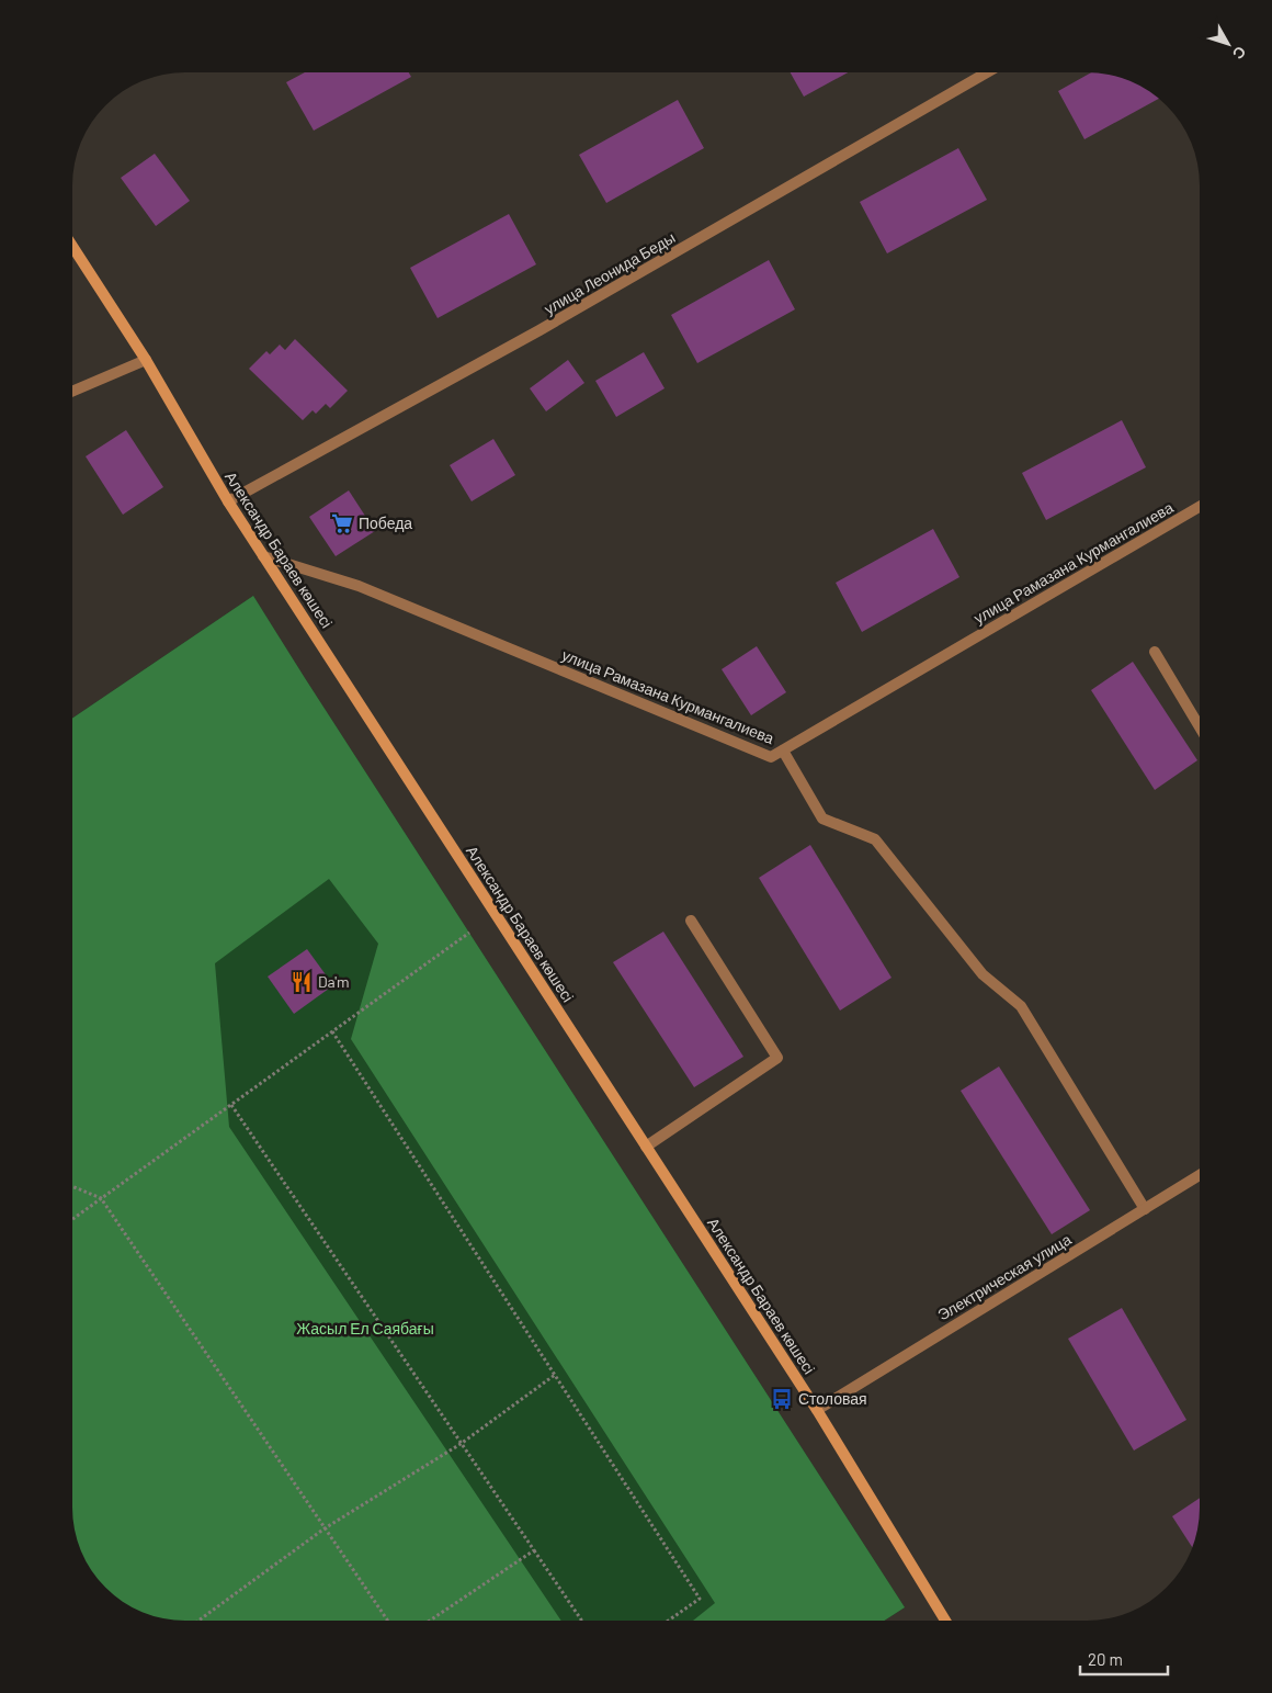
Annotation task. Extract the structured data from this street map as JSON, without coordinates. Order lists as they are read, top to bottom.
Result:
{
  "streets": {
    "street": [
      "улица Леонида Беды",
      "Александр Бараев көшесі",
      "улица Рамазана Курмангалиева",
      "Электрическая улица"
    ]
  },
  "crossings": [
    ["улица Леонида Беды", "Александр Бараев көшесі"],
    ["Александр Бараев көшесі", "улица Рамазана Курмангалиева"],
    ["Александр Бараев көшесі", "Электрическая улица"]
  ],
  "parks": ["Жасыл Ел Саябағы"],
  "places": {
    "supermarket": ["Победа"],
    "restaurant": ["Da'm"],
    "bus stop": ["Столовая"]
  },
  "scale_bar": "20 m",
  "north": "bottom right"
}
